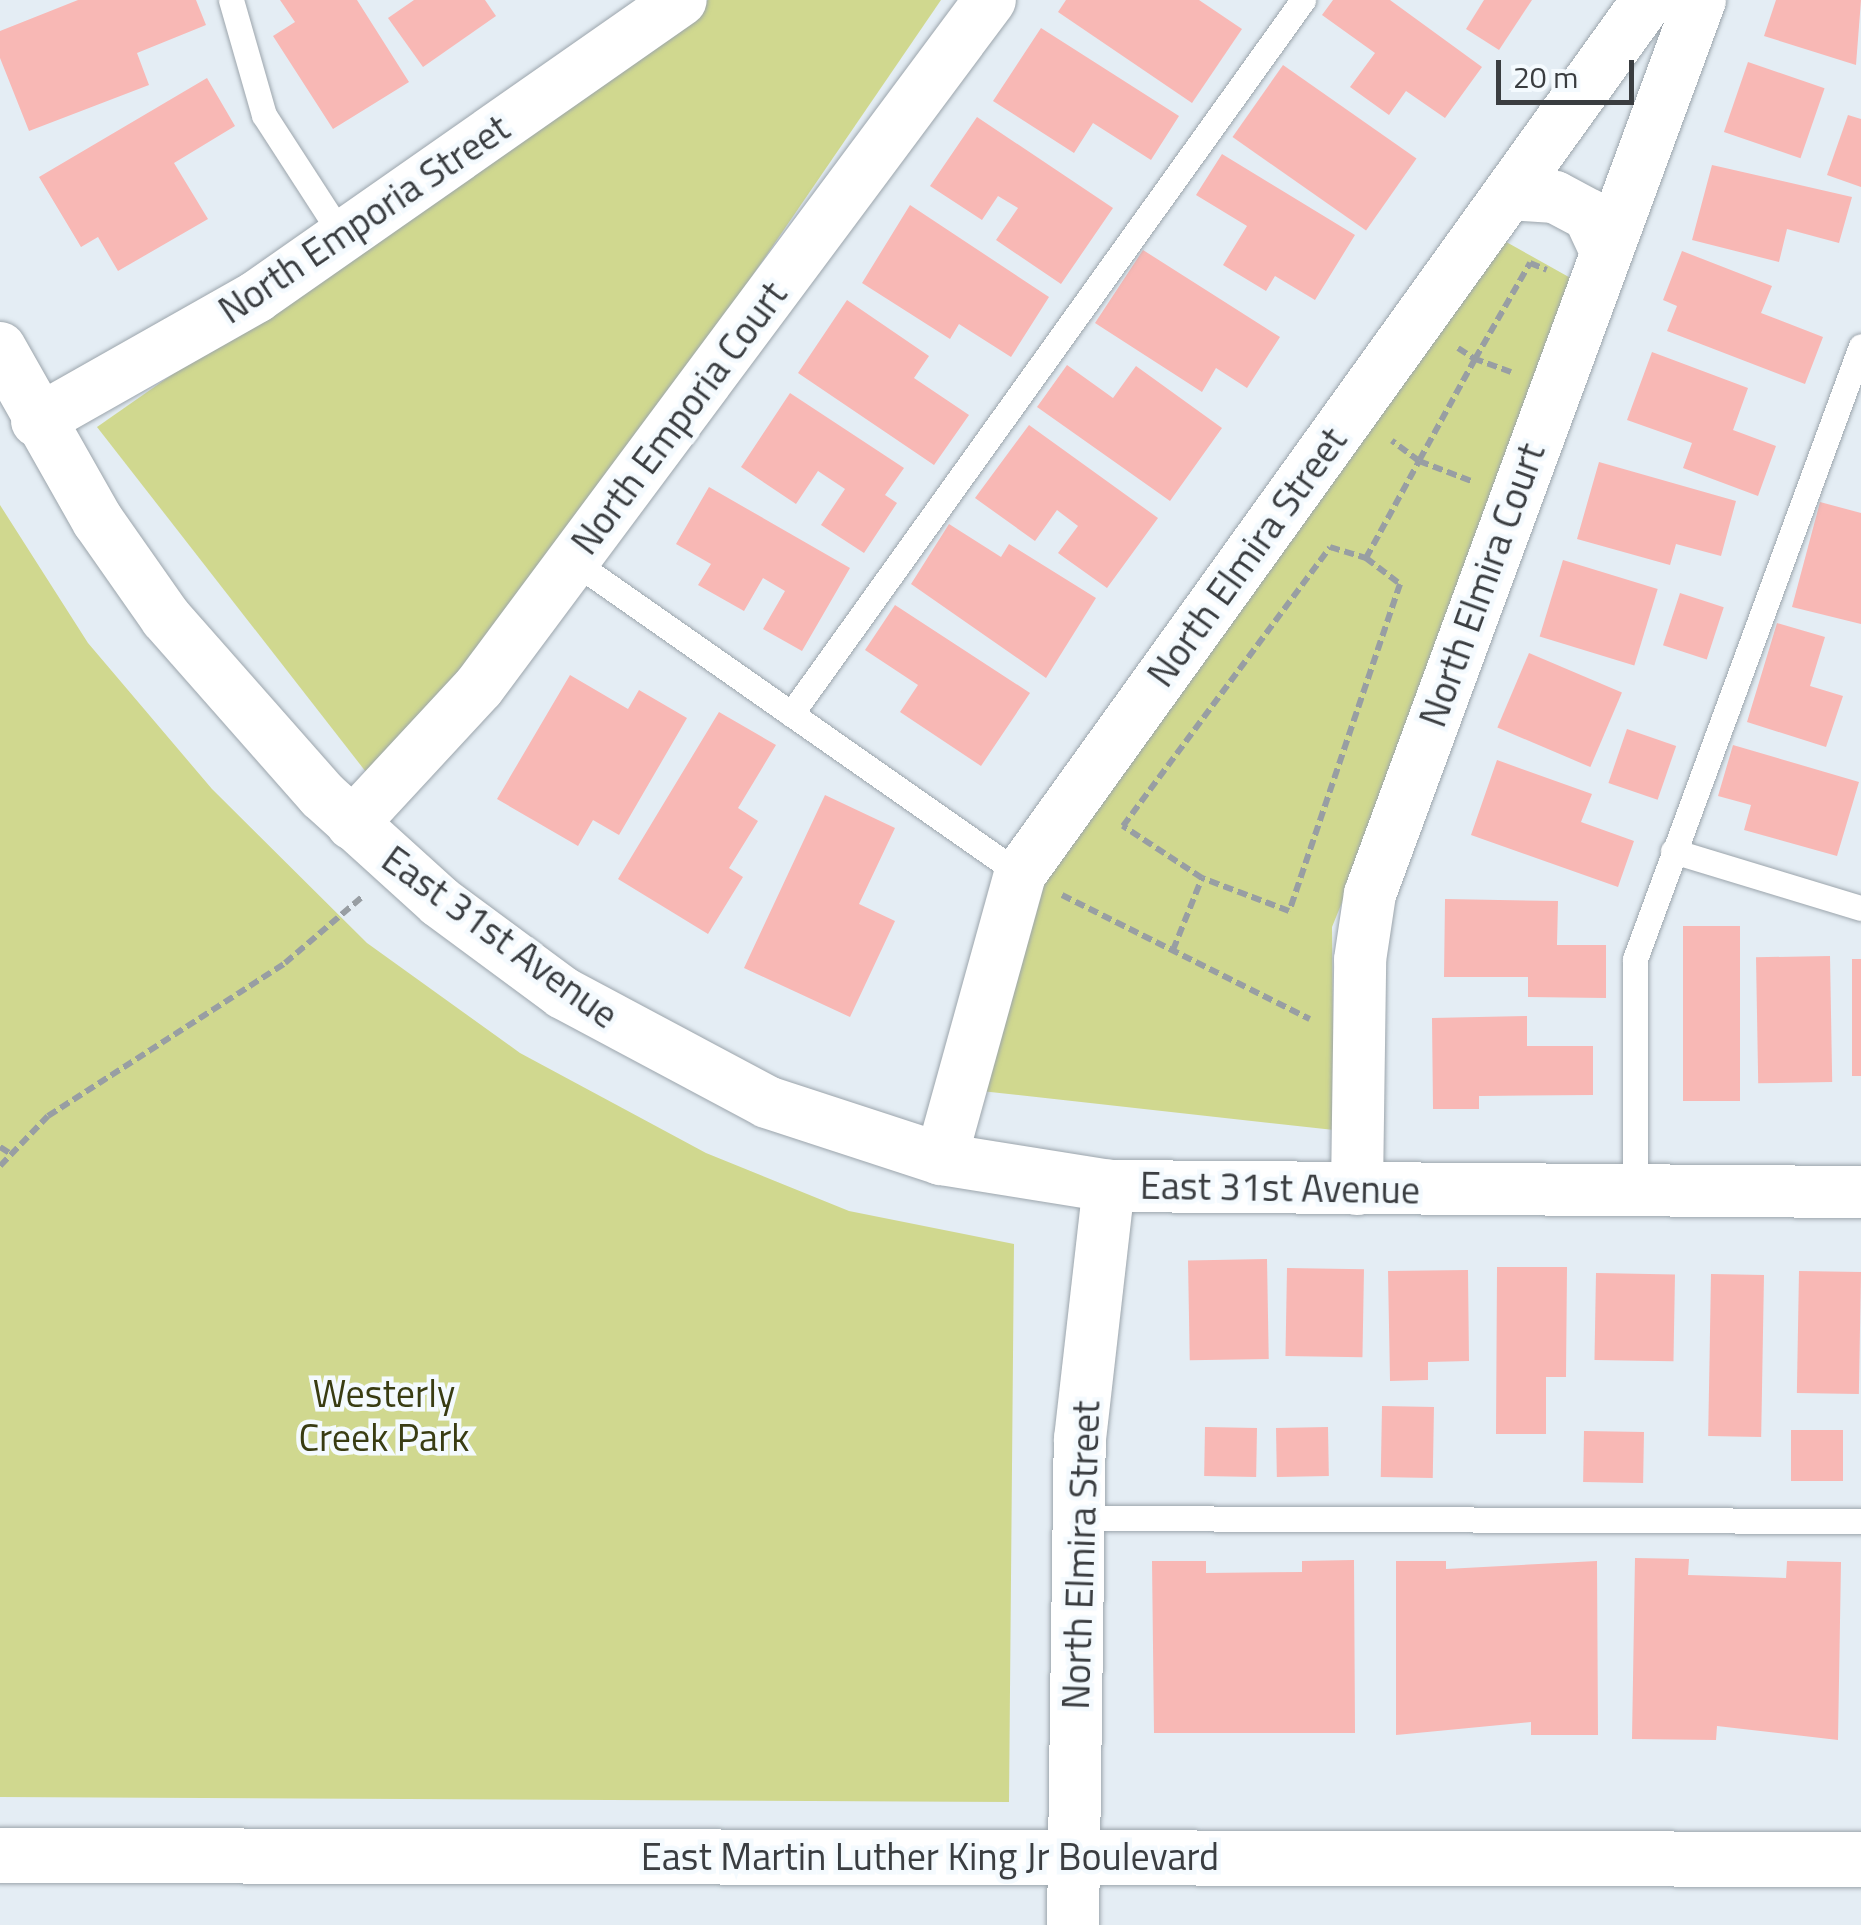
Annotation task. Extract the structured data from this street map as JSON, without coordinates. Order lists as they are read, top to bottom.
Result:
{
  "streets": {
    "main road": ["East Martin Luther King Jr Boulevard"],
    "street": [
      "North Emporia Street",
      "North Emporia Court",
      "North Elmira Street",
      "North Elmira Court",
      "East 31st Avenue"
    ]
  },
  "crossings": [
    ["North Emporia Street", "East 31st Avenue"],
    ["North Emporia Court", "East 31st Avenue"],
    ["North Elmira Street", "East 31st Avenue"],
    ["North Elmira Street", "East Martin Luther King Jr Boulevard"],
    ["North Elmira Court", "East 31st Avenue"]
  ],
  "parks": ["Westerly Creek Park"],
  "scale_bar": "20 m"
}
